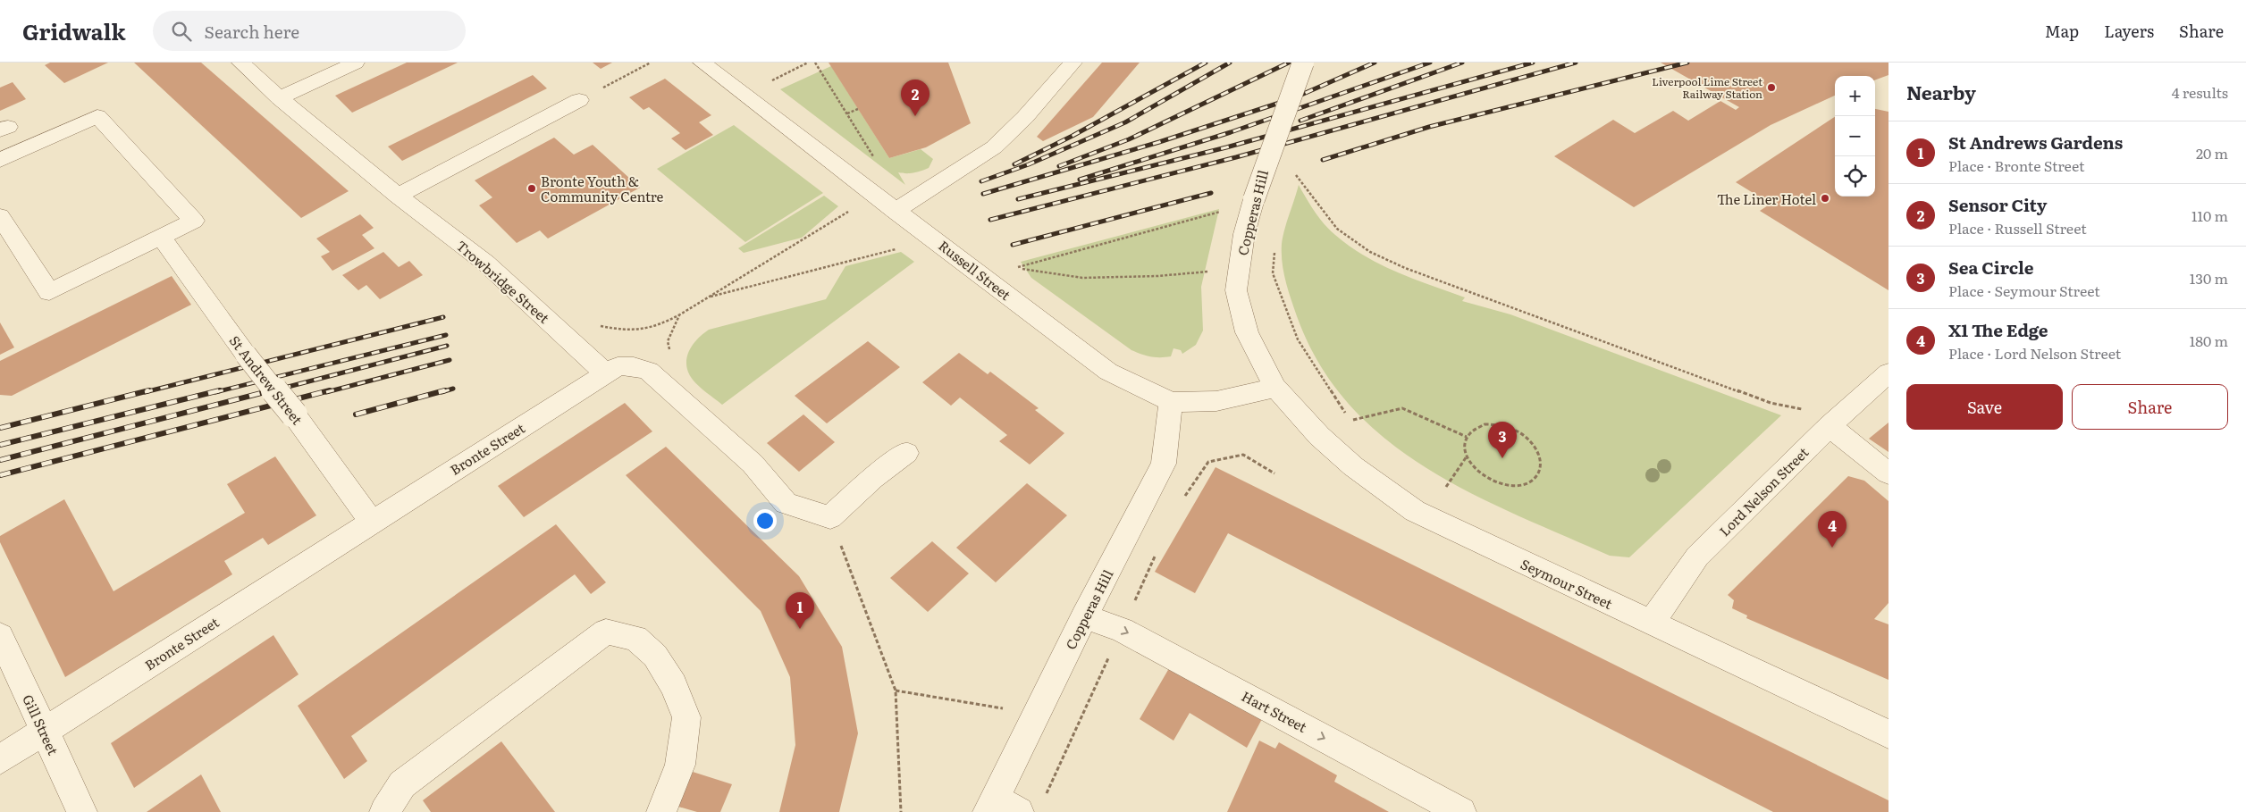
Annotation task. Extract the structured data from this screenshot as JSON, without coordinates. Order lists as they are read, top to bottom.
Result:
{
  "streets": {
    "street": [
      "Copperas Hill",
      "Russell Street",
      "Trowbridge Street",
      "St Andrew Street",
      "Bronte Street",
      "Lord Nelson Street",
      "Seymour Street",
      "Hart Street",
      "Gill Street"
    ]
  },
  "crossings": [
    ["Copperas Hill", "Russell Street"],
    ["Copperas Hill", "Seymour Street"],
    ["Copperas Hill", "Hart Street"],
    ["Russell Street", "Seymour Street"],
    ["Trowbridge Street", "Bronte Street"],
    ["St Andrew Street", "Bronte Street"],
    ["Bronte Street", "Gill Street"],
    ["Lord Nelson Street", "Seymour Street"]
  ],
  "one_way": ["Hart Street"],
  "places": ["Liverpool Lime Street Railway Station", "Bronte Youth & Community Centre", "The Liner Hotel"],
  "page": {
    "header": "Gridwalk",
    "search": "Search here",
    "nav": ["Map", "Layers", "Share"],
    "heading": ["Nearby", "4 results"],
    "map_buttons": ["+", "−"],
    "pins": [
      "2",
      "3",
      "4",
      "1"
    ],
    "list": [
      {
        "mark": "1",
        "name": "St Andrews Gardens",
        "note": "Place · Bronte Street",
        "value": "20 m"
      },
      {
        "mark": "2",
        "name": "Sensor City",
        "note": "Place · Russell Street",
        "value": "110 m"
      },
      {
        "mark": "3",
        "name": "Sea Circle",
        "note": "Place · Seymour Street",
        "value": "130 m"
      },
      {
        "mark": "4",
        "name": "X1 The Edge",
        "note": "Place · Lord Nelson Street",
        "value": "180 m"
      }
    ],
    "buttons": ["Save", "Share"]
  }
}
